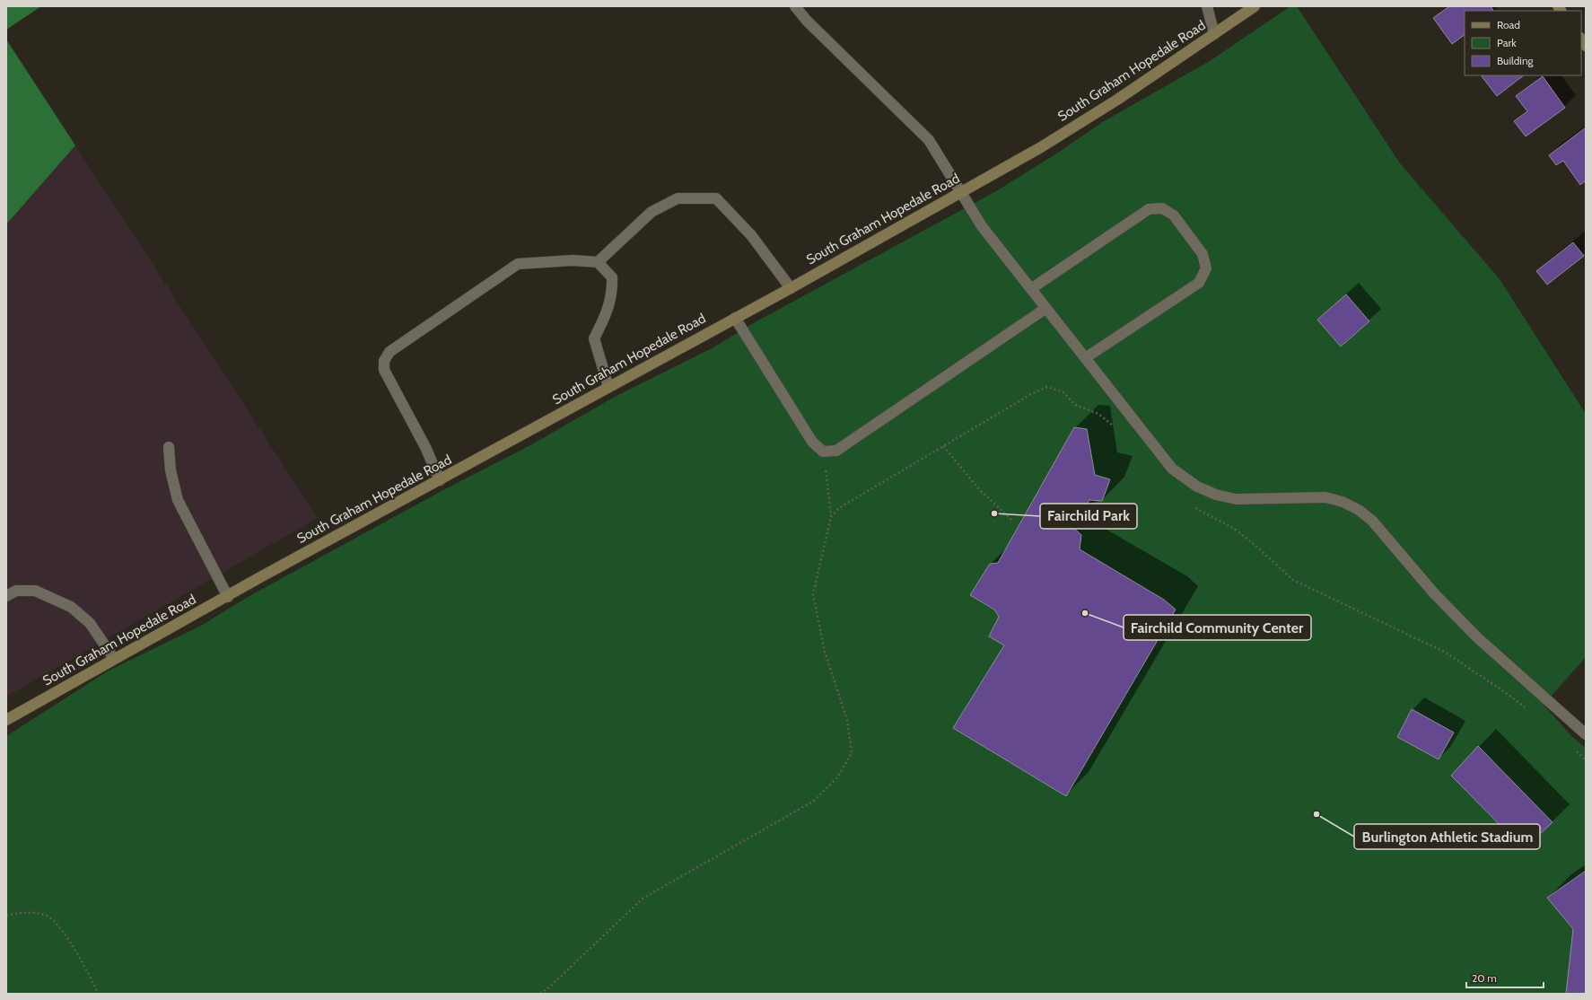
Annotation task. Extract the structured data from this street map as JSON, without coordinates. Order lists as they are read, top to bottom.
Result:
{
  "streets": {
    "street": ["South Graham Hopedale Road"]
  },
  "places": ["Fairchild Park", "Fairchild Community Center", "Burlington Athletic Stadium"],
  "legend": ["Road", "Park", "Building"],
  "scale_bar": "20 m"
}
